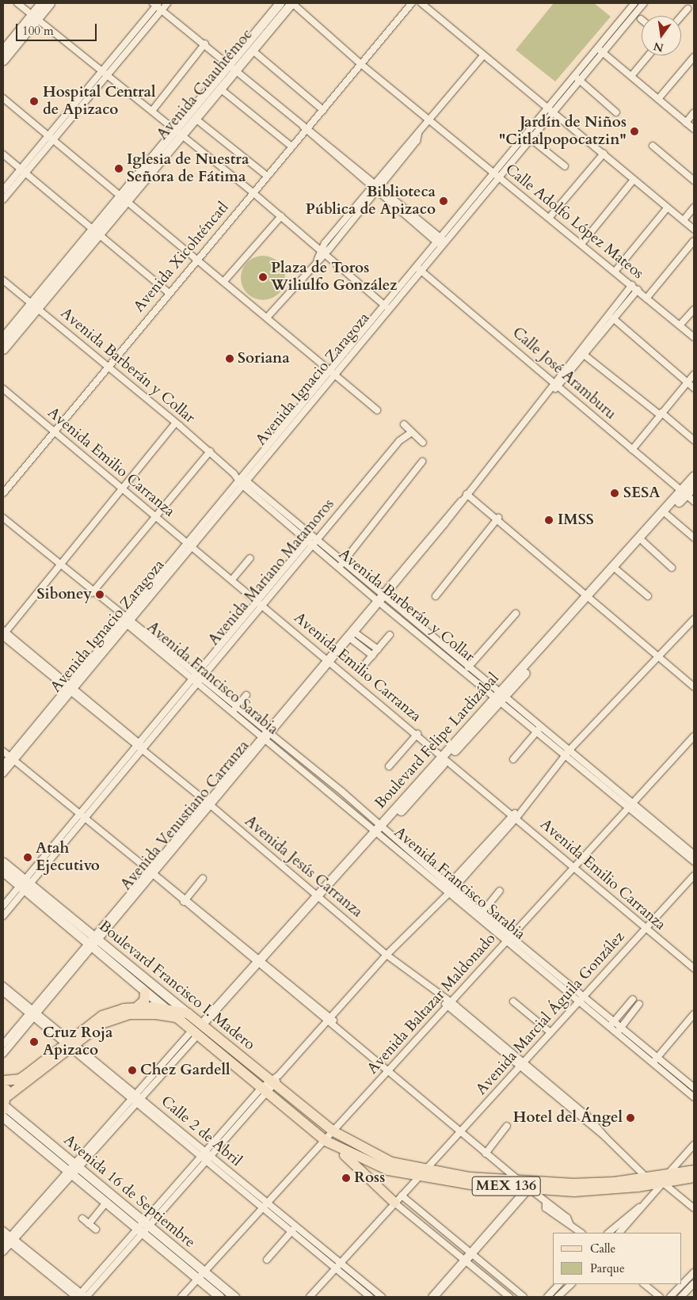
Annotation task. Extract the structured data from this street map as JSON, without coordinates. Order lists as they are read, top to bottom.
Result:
{
  "streets": {
    "main road": [
      "Avenida Cuauhtémoc",
      "Boulevard Felipe Lardizábal",
      "Boulevard Francisco I. Madero",
      "MEX 136",
      "Avenida 16 de Septiembre"
    ],
    "street": [
      "Calle Adolfo López Mateos",
      "Avenida Xicohténcatl",
      "Avenida Barberán y Collar",
      "Calle José Aramburu",
      "Avenida Ignacio Zaragoza",
      "Avenida Emilio Carranza",
      "Avenida Mariano Matamoros",
      "Avenida Francisco Sarabia",
      "Avenida Venustiano Carranza",
      "Avenida Jesús Carranza",
      "Avenida Baltazar Maldonado",
      "Avenida Marcial Águila González",
      "Calle 2 de Abril"
    ]
  },
  "crossings": [
    ["Avenida Cuauhtémoc", "Calle Adolfo López Mateos"],
    ["Avenida Cuauhtémoc", "Avenida Barberán y Collar"],
    ["Calle Adolfo López Mateos", "Avenida Xicohténcatl"],
    ["Calle Adolfo López Mateos", "Avenida Ignacio Zaragoza"],
    ["Calle Adolfo López Mateos", "Avenida Venustiano Carranza"],
    ["Avenida Xicohténcatl", "Avenida Barberán y Collar"],
    ["Avenida Xicohténcatl", "Avenida Emilio Carranza"],
    ["Avenida Barberán y Collar", "Avenida Ignacio Zaragoza"],
    ["Avenida Barberán y Collar", "Avenida Mariano Matamoros"],
    ["Avenida Barberán y Collar", "Boulevard Felipe Lardizábal"],
    ["Avenida Barberán y Collar", "Avenida Venustiano Carranza"],
    ["Avenida Barberán y Collar", "Avenida Baltazar Maldonado"],
    ["Calle José Aramburu", "Avenida Ignacio Zaragoza"],
    ["Calle José Aramburu", "Boulevard Felipe Lardizábal"],
    ["Calle José Aramburu", "Avenida Venustiano Carranza"],
    ["Avenida Ignacio Zaragoza", "Avenida Emilio Carranza"],
    ["Avenida Ignacio Zaragoza", "Avenida Francisco Sarabia"],
    ["Avenida Ignacio Zaragoza", "Avenida Jesús Carranza"],
    ["Avenida Emilio Carranza", "Avenida Mariano Matamoros"],
    ["Avenida Emilio Carranza", "Boulevard Felipe Lardizábal"],
    ["Avenida Emilio Carranza", "Avenida Venustiano Carranza"],
    ["Avenida Emilio Carranza", "Avenida Baltazar Maldonado"],
    ["Avenida Emilio Carranza", "Avenida Marcial Águila González"],
    ["Avenida Mariano Matamoros", "Avenida Francisco Sarabia"],
    ["Avenida Mariano Matamoros", "Avenida Jesús Carranza"],
    ["Avenida Mariano Matamoros", "Boulevard Francisco I. Madero"],
    ["Avenida Francisco Sarabia", "Boulevard Felipe Lardizábal"],
    ["Avenida Francisco Sarabia", "Avenida Venustiano Carranza"],
    ["Avenida Francisco Sarabia", "Avenida Baltazar Maldonado"],
    ["Avenida Francisco Sarabia", "Avenida Marcial Águila González"],
    ["Boulevard Felipe Lardizábal", "Avenida Jesús Carranza"],
    ["Boulevard Felipe Lardizábal", "Boulevard Francisco I. Madero"],
    ["Boulevard Felipe Lardizábal", "Calle 2 de Abril"],
    ["Boulevard Felipe Lardizábal", "Avenida 16 de Septiembre"],
    ["Avenida Venustiano Carranza", "Avenida Jesús Carranza"],
    ["Avenida Venustiano Carranza", "Boulevard Francisco I. Madero"],
    ["Avenida Venustiano Carranza", "Calle 2 de Abril"],
    ["Avenida Jesús Carranza", "Avenida Baltazar Maldonado"],
    ["Avenida Jesús Carranza", "Avenida Marcial Águila González"],
    ["Avenida Jesús Carranza", "MEX 136"],
    ["Boulevard Francisco I. Madero", "Avenida Baltazar Maldonado"],
    ["Boulevard Francisco I. Madero", "MEX 136"],
    ["Avenida Baltazar Maldonado", "MEX 136"],
    ["Avenida Marcial Águila González", "MEX 136"],
    ["Calle 2 de Abril", "MEX 136"]
  ],
  "places": [
    "Hospital Central de Apizaco",
    "Jardín de Niños \"Citlalpopocatzin\"",
    "Iglesia de Nuestra Señora de Fátima",
    "Biblioteca Pública de Apizaco",
    "Plaza de Toros Wiliulfo González",
    "Soriana",
    "SESA",
    "IMSS",
    "Siboney",
    "Atah Ejecutivo",
    "Cruz Roja Apizaco",
    "Chez Gardell",
    "Hotel del Ángel",
    "Ross"
  ],
  "legend": ["Calle", "Parque"],
  "scale_bar": "100 m",
  "north": "bottom"
}
